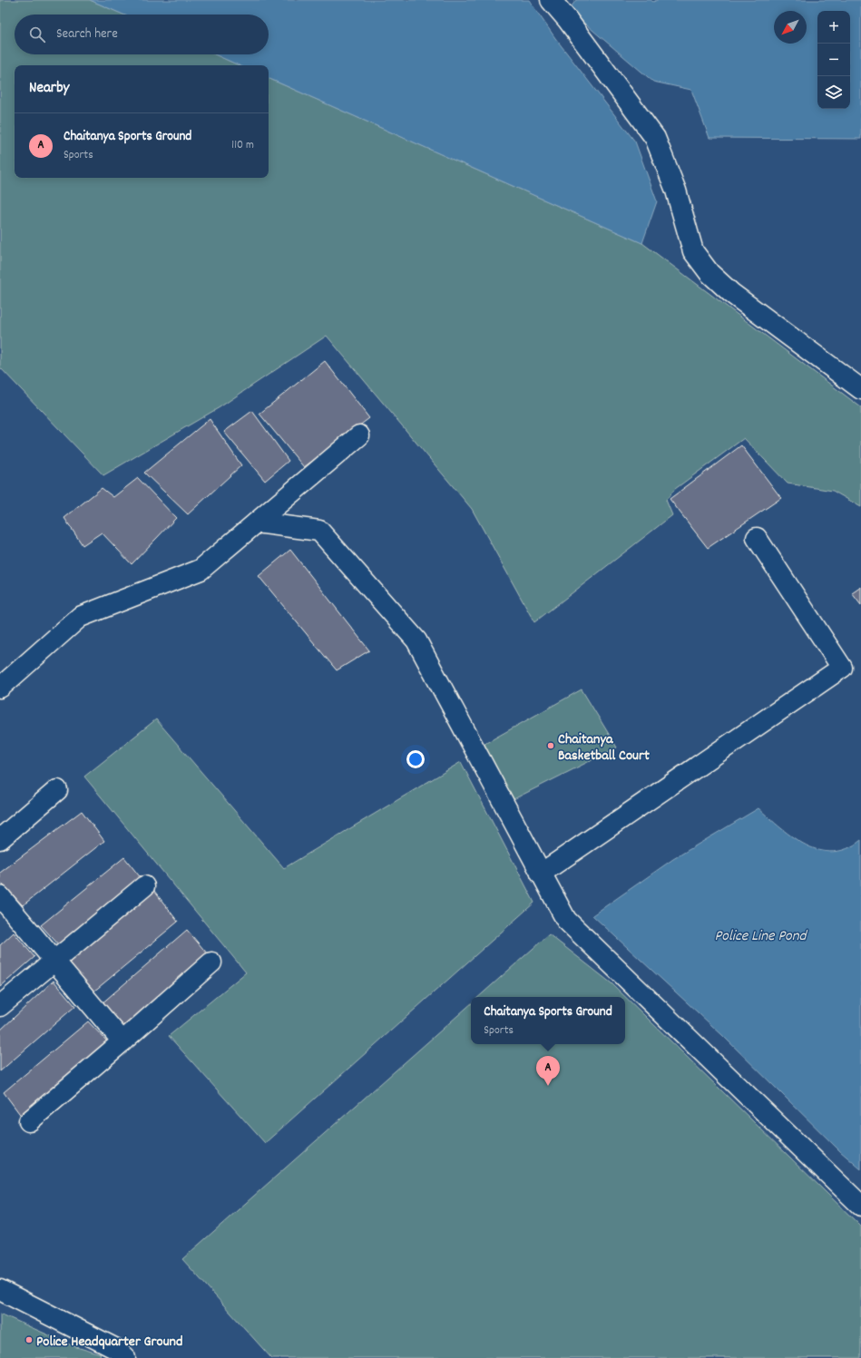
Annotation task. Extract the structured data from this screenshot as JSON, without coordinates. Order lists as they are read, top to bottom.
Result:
{
  "water": ["Police Line Pond"],
  "places": ["Chaitanya Basketball Court", "Police Headquarter Ground"],
  "north": "bottom left",
  "page": {
    "map_buttons": ["+", "−"],
    "search": "Search here",
    "heading": "Nearby",
    "list": [
      {
        "mark": "A",
        "name": "Chaitanya Sports Ground",
        "note": "Sports",
        "value": "110 m"
      }
    ],
    "popup": ["Chaitanya Sports Ground", "Sports"],
    "pins": "A"
  }
}
